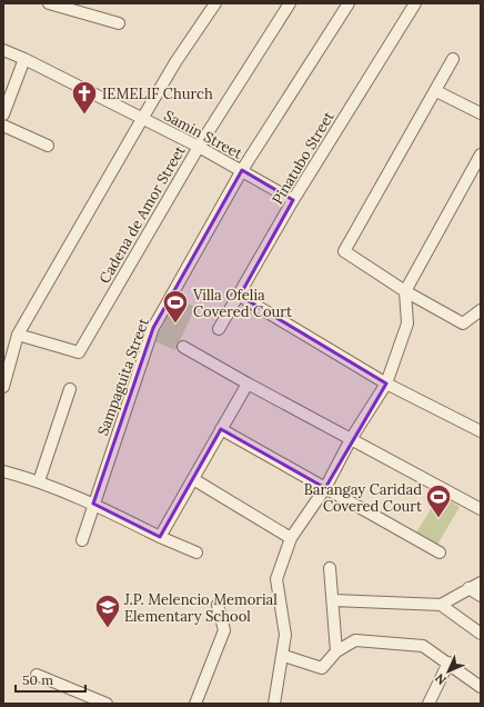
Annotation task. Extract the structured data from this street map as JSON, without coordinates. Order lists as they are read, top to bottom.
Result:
{
  "streets": {
    "street": [
      "Samin Street",
      "Pinatubo Street",
      "Cadena de Amor Street",
      "Sampaguita Street"
    ]
  },
  "crossings": [
    ["Samin Street", "Pinatubo Street"],
    ["Samin Street", "Cadena de Amor Street"],
    ["Samin Street", "Sampaguita Street"]
  ],
  "places": {
    "church": ["IEMELIF Church"],
    "sports": ["Villa Ofelia Covered Court", "Barangay Caridad Covered Court"],
    "school or university": ["J.P. Melencio Memorial Elementary School"]
  },
  "scale_bar": "50 m",
  "north": "bottom left"
}
